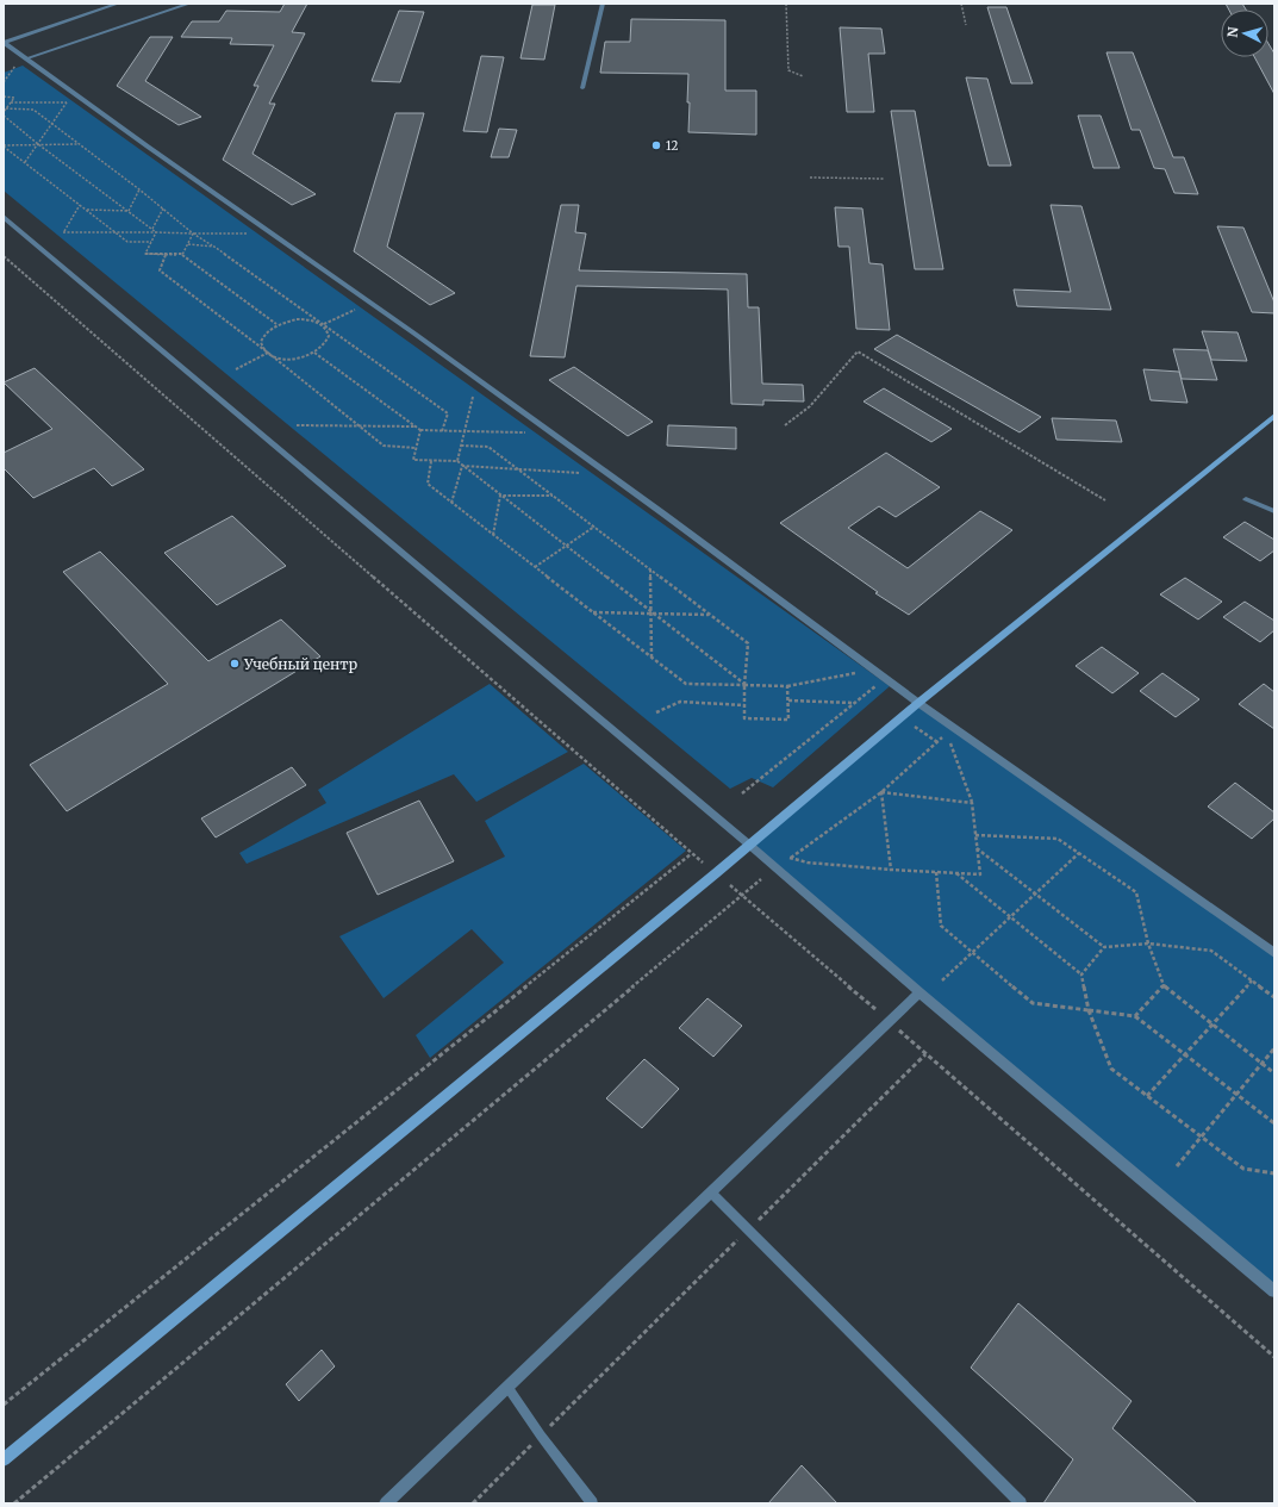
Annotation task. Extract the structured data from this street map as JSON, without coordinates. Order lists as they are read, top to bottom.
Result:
{
  "places": ["12", "Учебный центр"],
  "north": "left"
}
